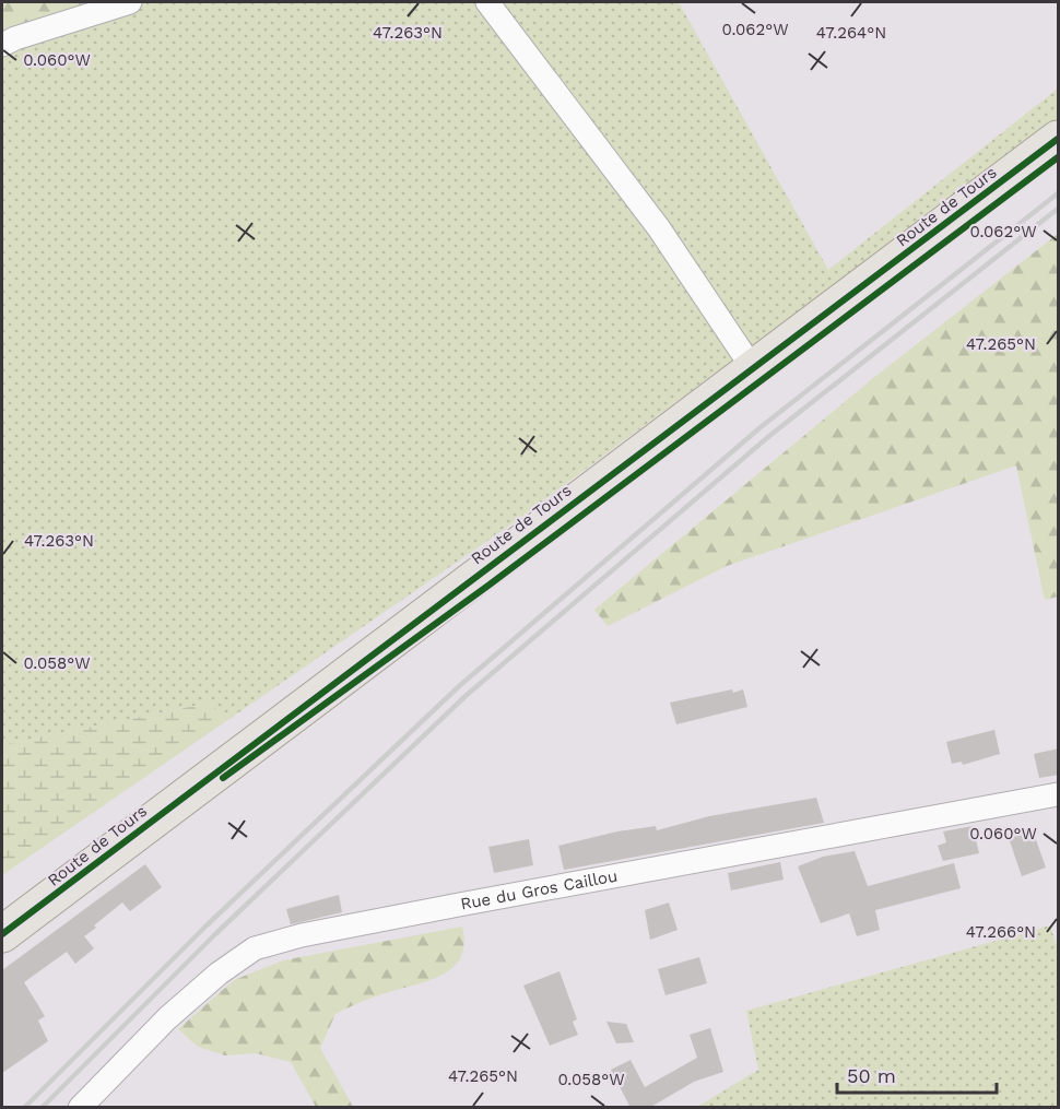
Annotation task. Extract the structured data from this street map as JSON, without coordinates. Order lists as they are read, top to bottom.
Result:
{
  "streets": {
    "main road": ["Route de Tours"],
    "street": ["Rue du Gros Caillou"]
  },
  "scale_bar": "50 m",
  "coordinates": [
    "0.062°W",
    "47.263°N",
    "47.264°N",
    "0.060°W",
    "47.265°N",
    "0.058°W",
    "47.266°N"
  ]
}
